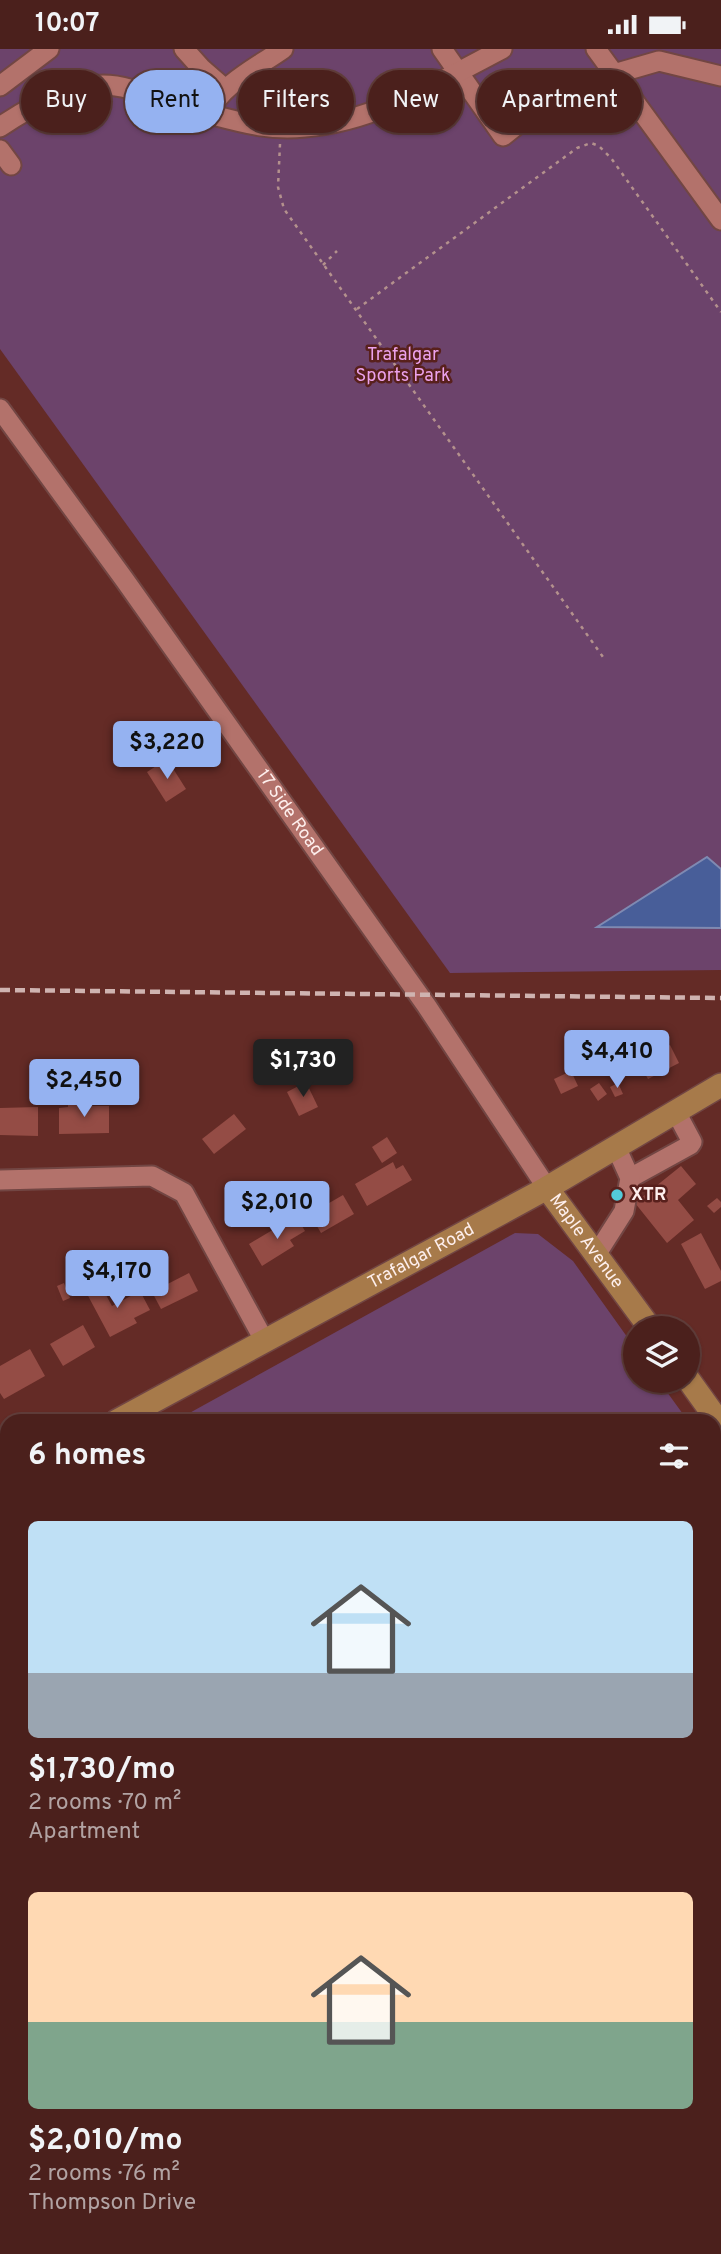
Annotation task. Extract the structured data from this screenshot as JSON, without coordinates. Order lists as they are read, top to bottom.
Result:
{
  "streets": {
    "main road": ["Maple Avenue", "Trafalgar Road"],
    "street": ["17 Side Road"]
  },
  "crossings": [
    ["17 Side Road", "Maple Avenue"],
    ["17 Side Road", "Trafalgar Road"],
    ["Maple Avenue", "Trafalgar Road"]
  ],
  "parks": ["Trafalgar Sports Park"],
  "places": ["XTR"],
  "page": {
    "status": "10:07",
    "chip": [
      "Buy",
      "Rent",
      "Filters",
      "New",
      "Apartment"
    ],
    "price": [
      "$3,220",
      "$4,410",
      "$1,730",
      "$2,450",
      "$2,010",
      "$4,170"
    ],
    "heading": "6 homes",
    "list": [
      {
        "name": "$1,730/mo",
        "note": "2 rooms · 70 m² · Apartment"
      },
      {
        "name": "$2,010/mo",
        "note": "2 rooms · 76 m² · Thompson Drive"
      }
    ]
  }
}
